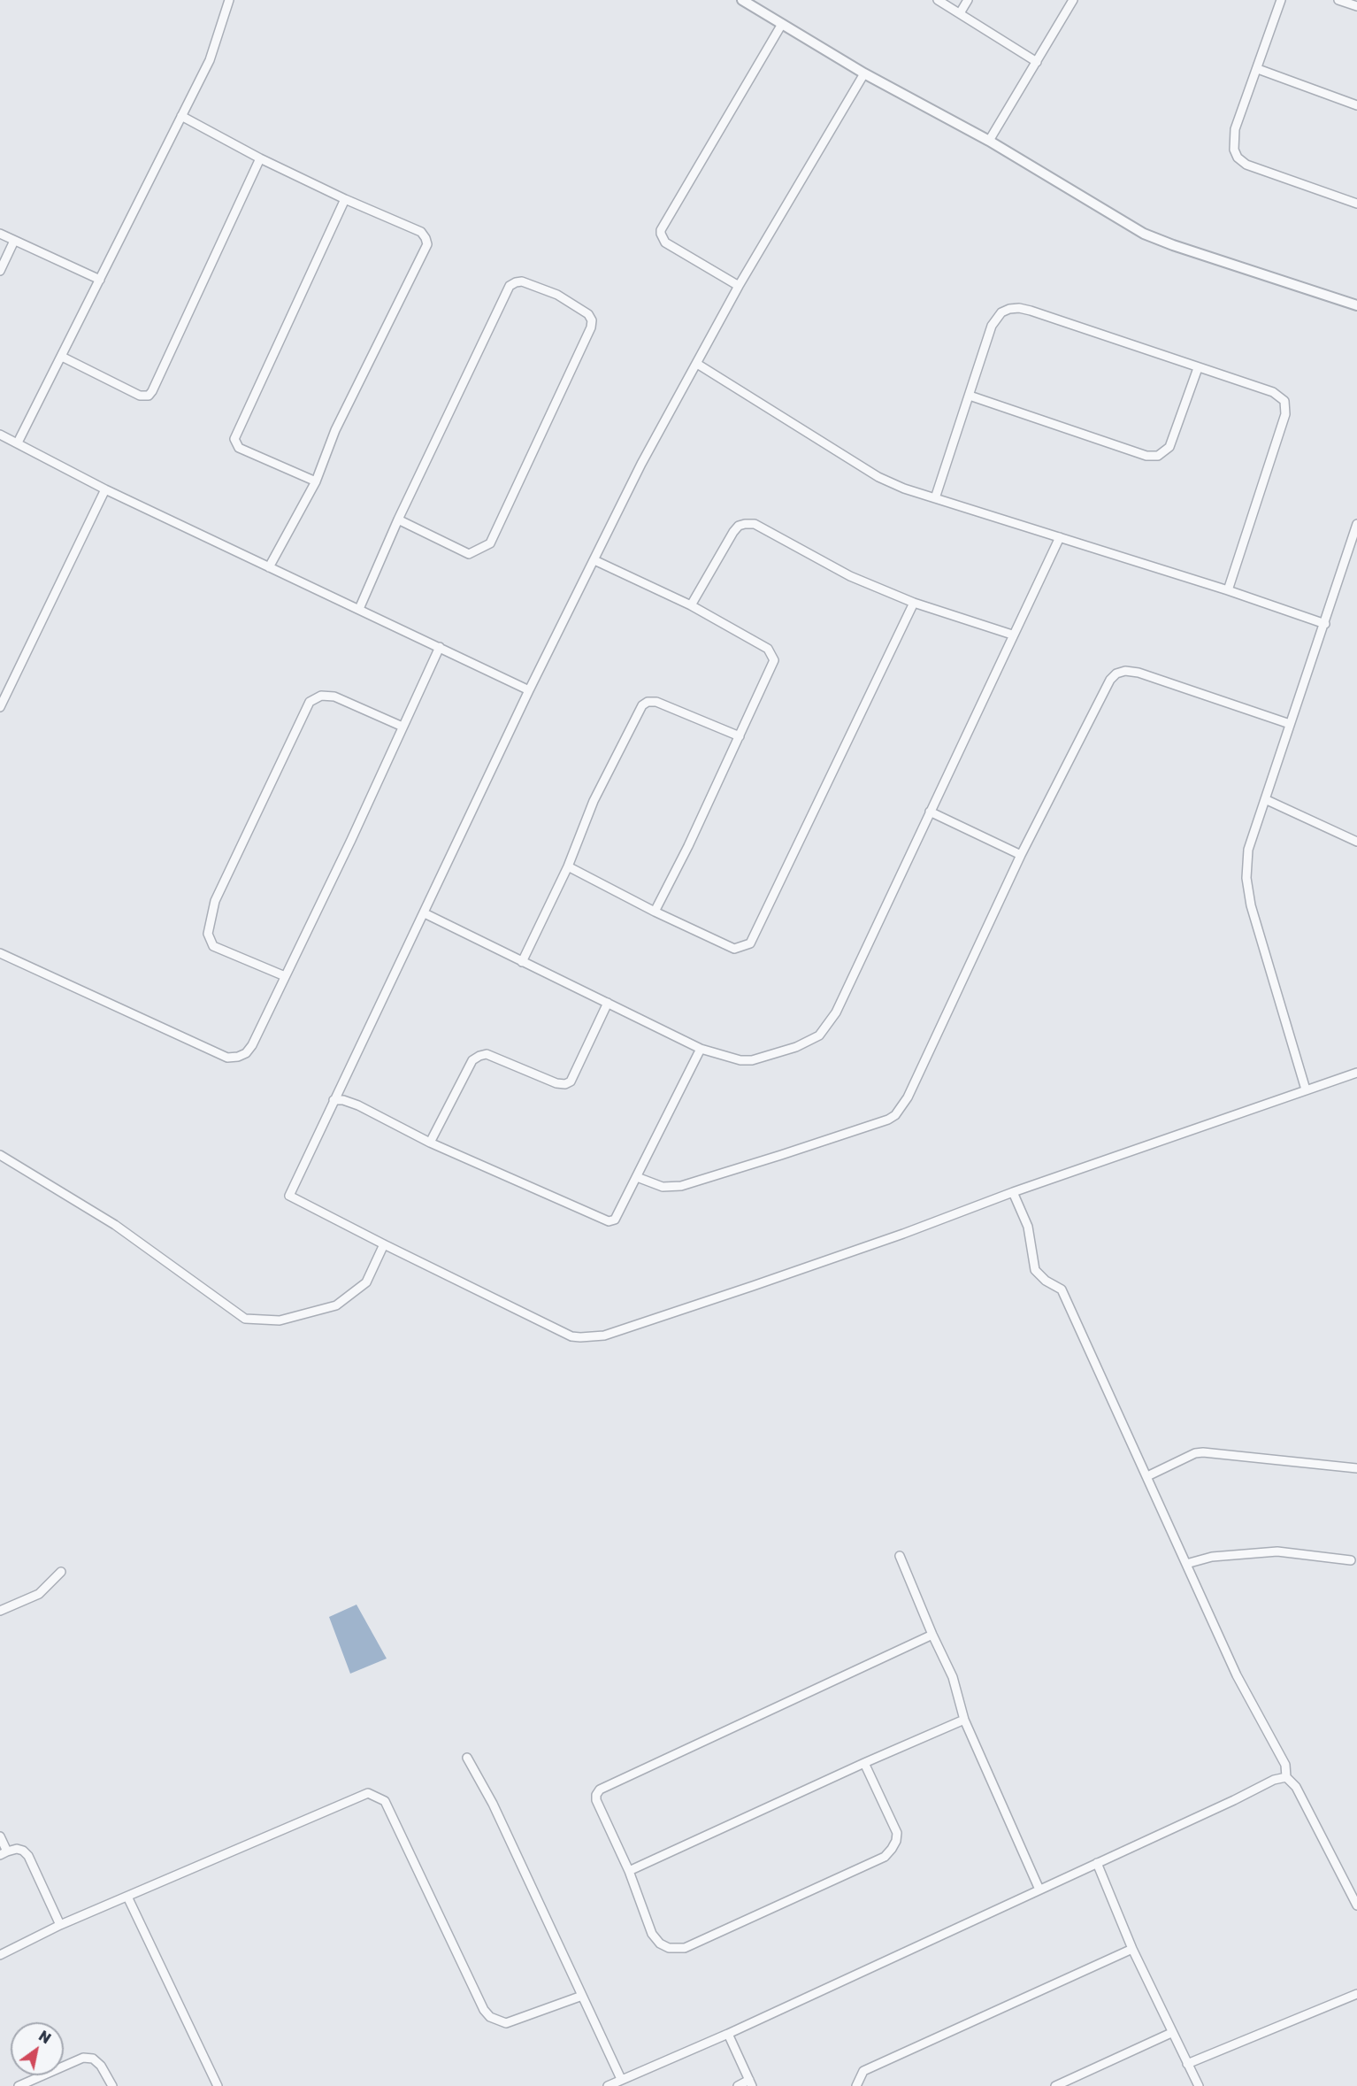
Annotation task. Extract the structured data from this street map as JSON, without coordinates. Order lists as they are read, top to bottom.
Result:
{
  "north": "top right"
}
